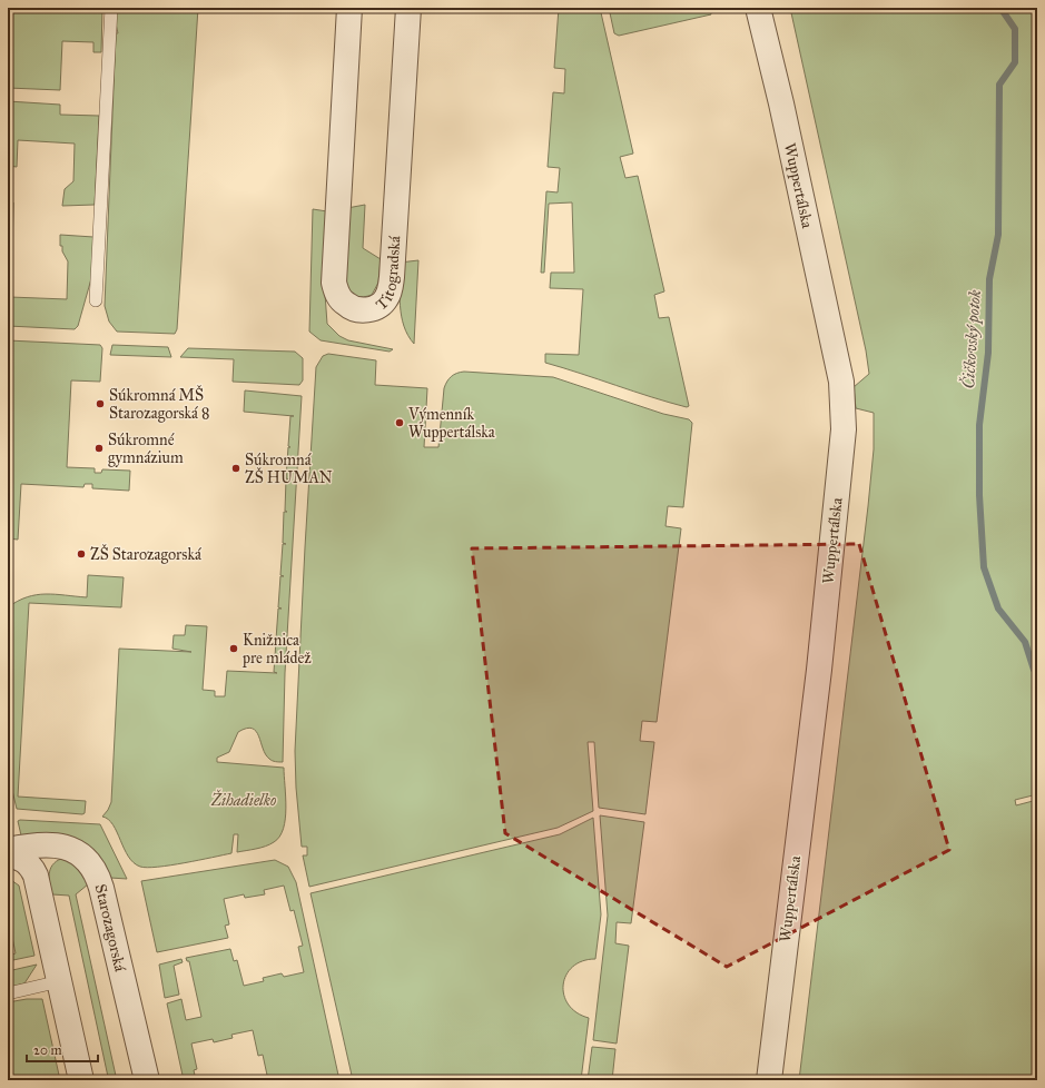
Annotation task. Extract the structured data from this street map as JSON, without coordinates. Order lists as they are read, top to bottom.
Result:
{
  "streets": {
    "street": ["Wuppertálska", "Titogradská", "Starozagorská"]
  },
  "water": ["Čičkovský potok"],
  "parks": ["Žihadielko"],
  "places": [
    "Súkromná MŠ Starozagorská 8",
    "Výmenník Wuppertálska",
    "Súkromné gymnázium",
    "Súkromná ZŠ HUMAN",
    "ZŠ Starozagorská",
    "Knižnica pre mládež"
  ],
  "scale_bar": "20 m"
}
